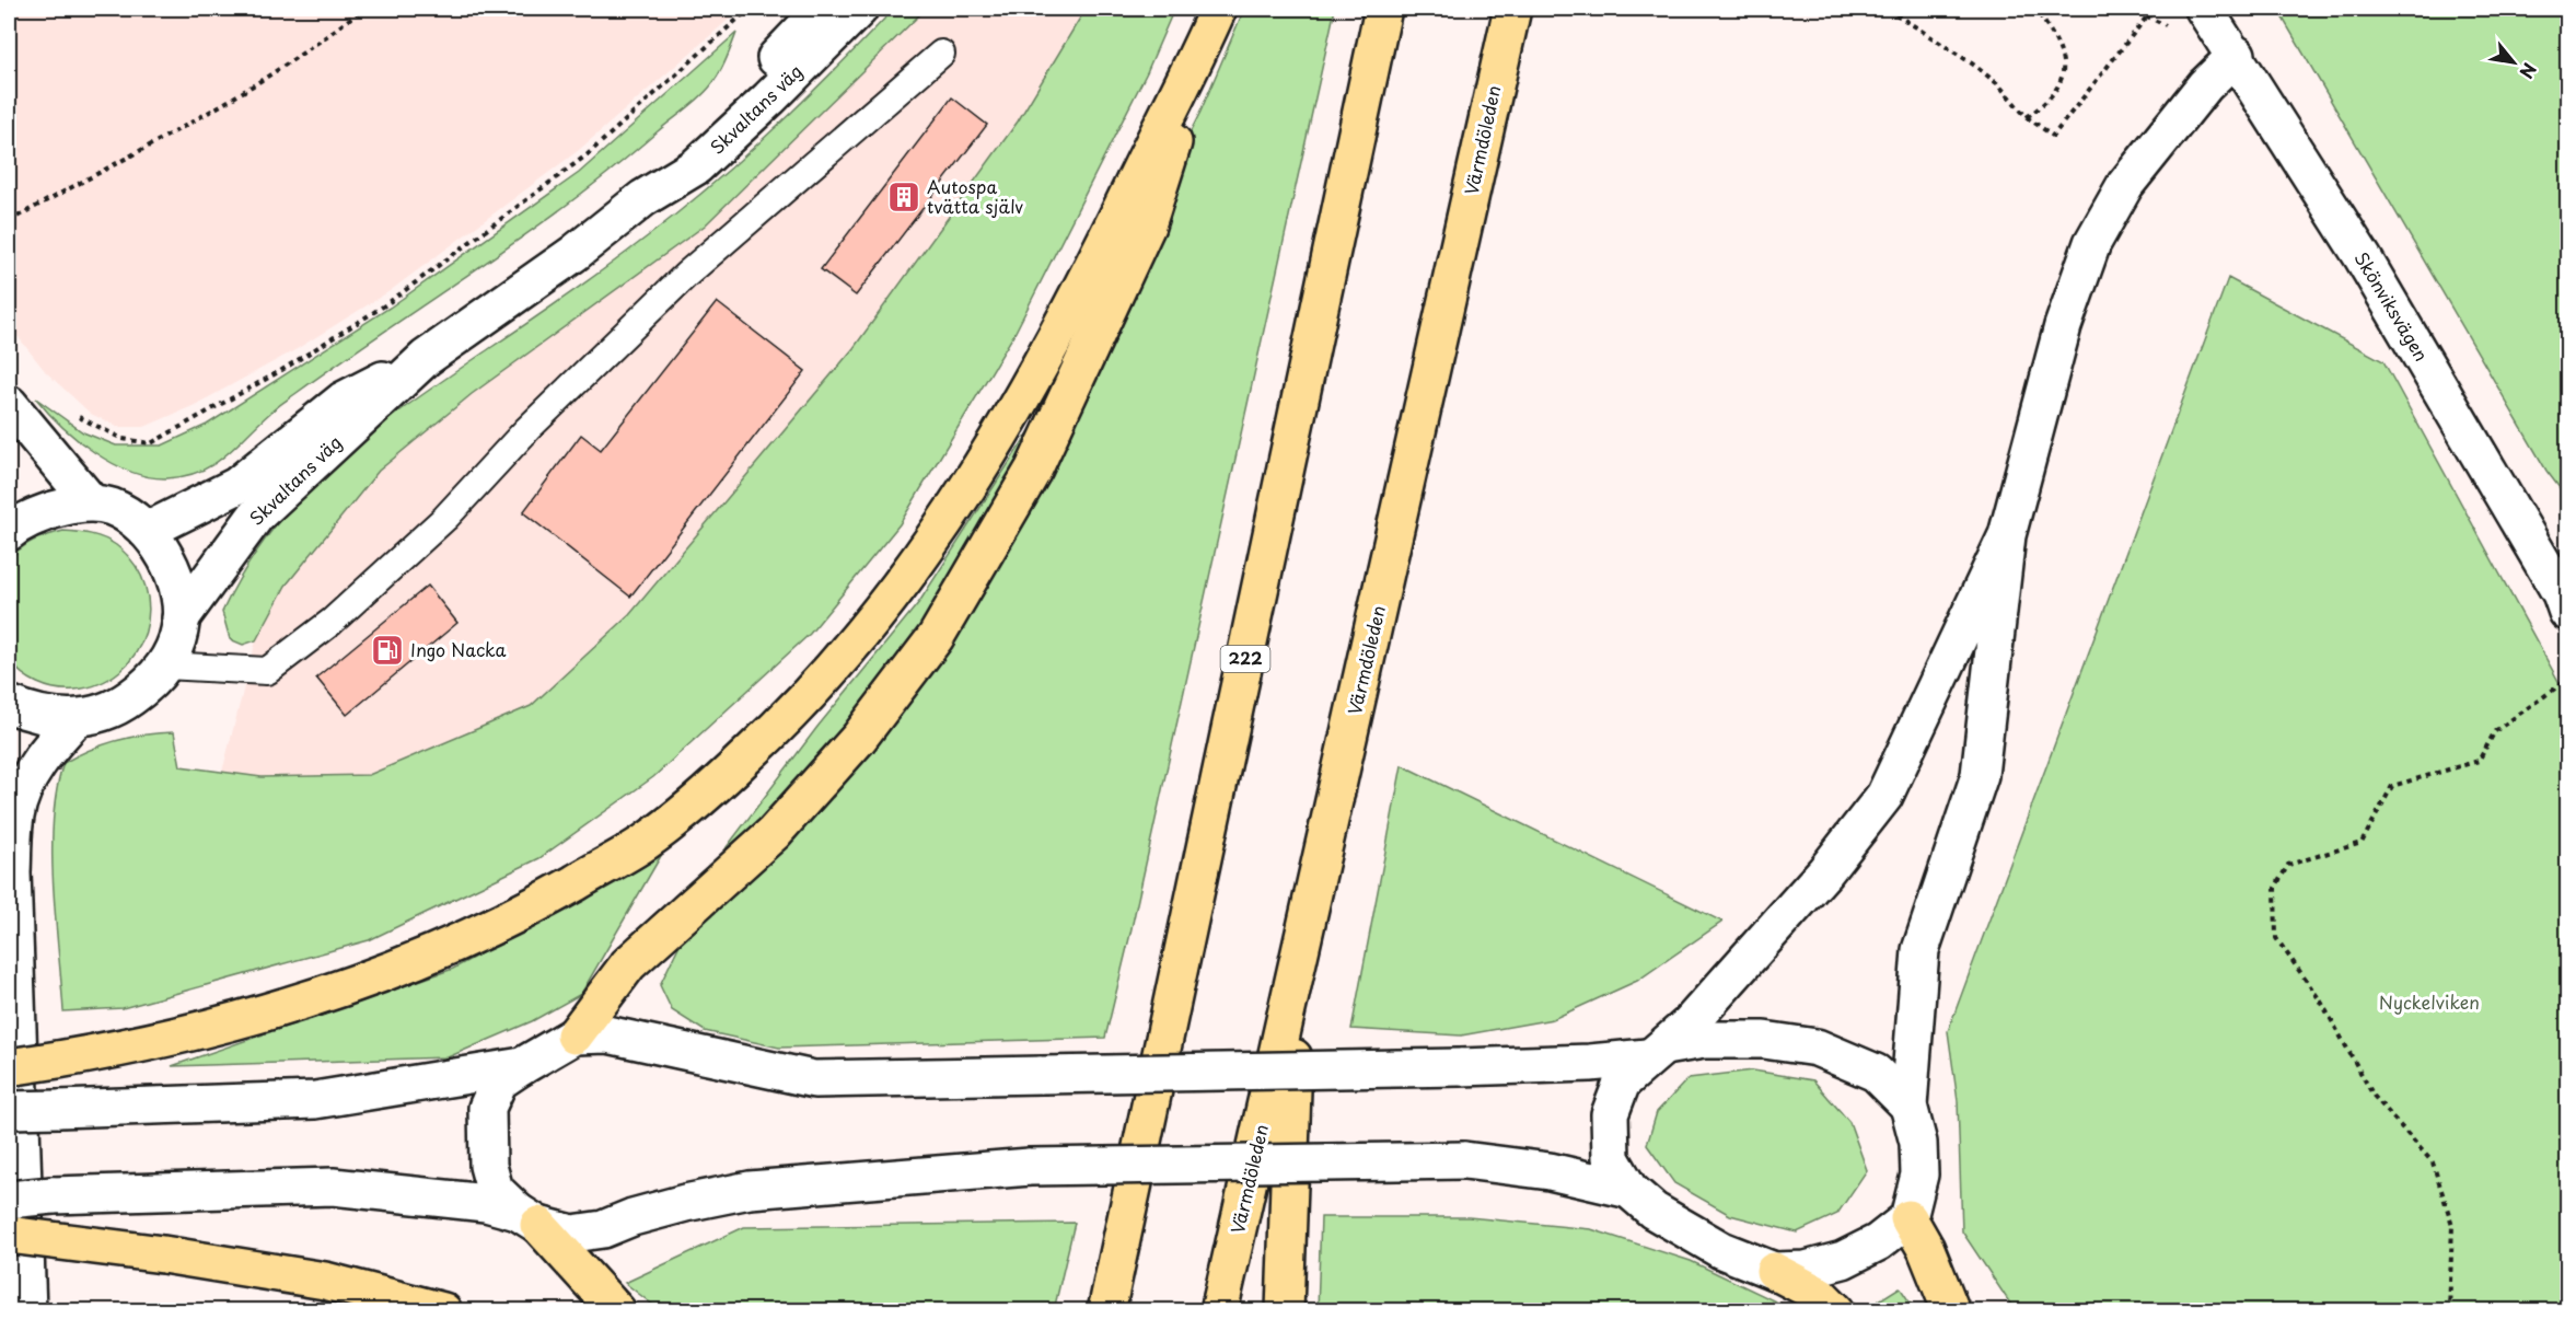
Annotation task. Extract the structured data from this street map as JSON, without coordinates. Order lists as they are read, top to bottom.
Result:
{
  "streets": {
    "highway": ["Värmdöleden", "222"],
    "street": ["Skvaltans väg", "Skönviksvägen"]
  },
  "parks": ["Nyckelviken"],
  "places": {
    "building": ["Autospa tvätta själv"],
    "fuel station": ["Ingo Nacka"]
  },
  "north": "bottom right"
}
